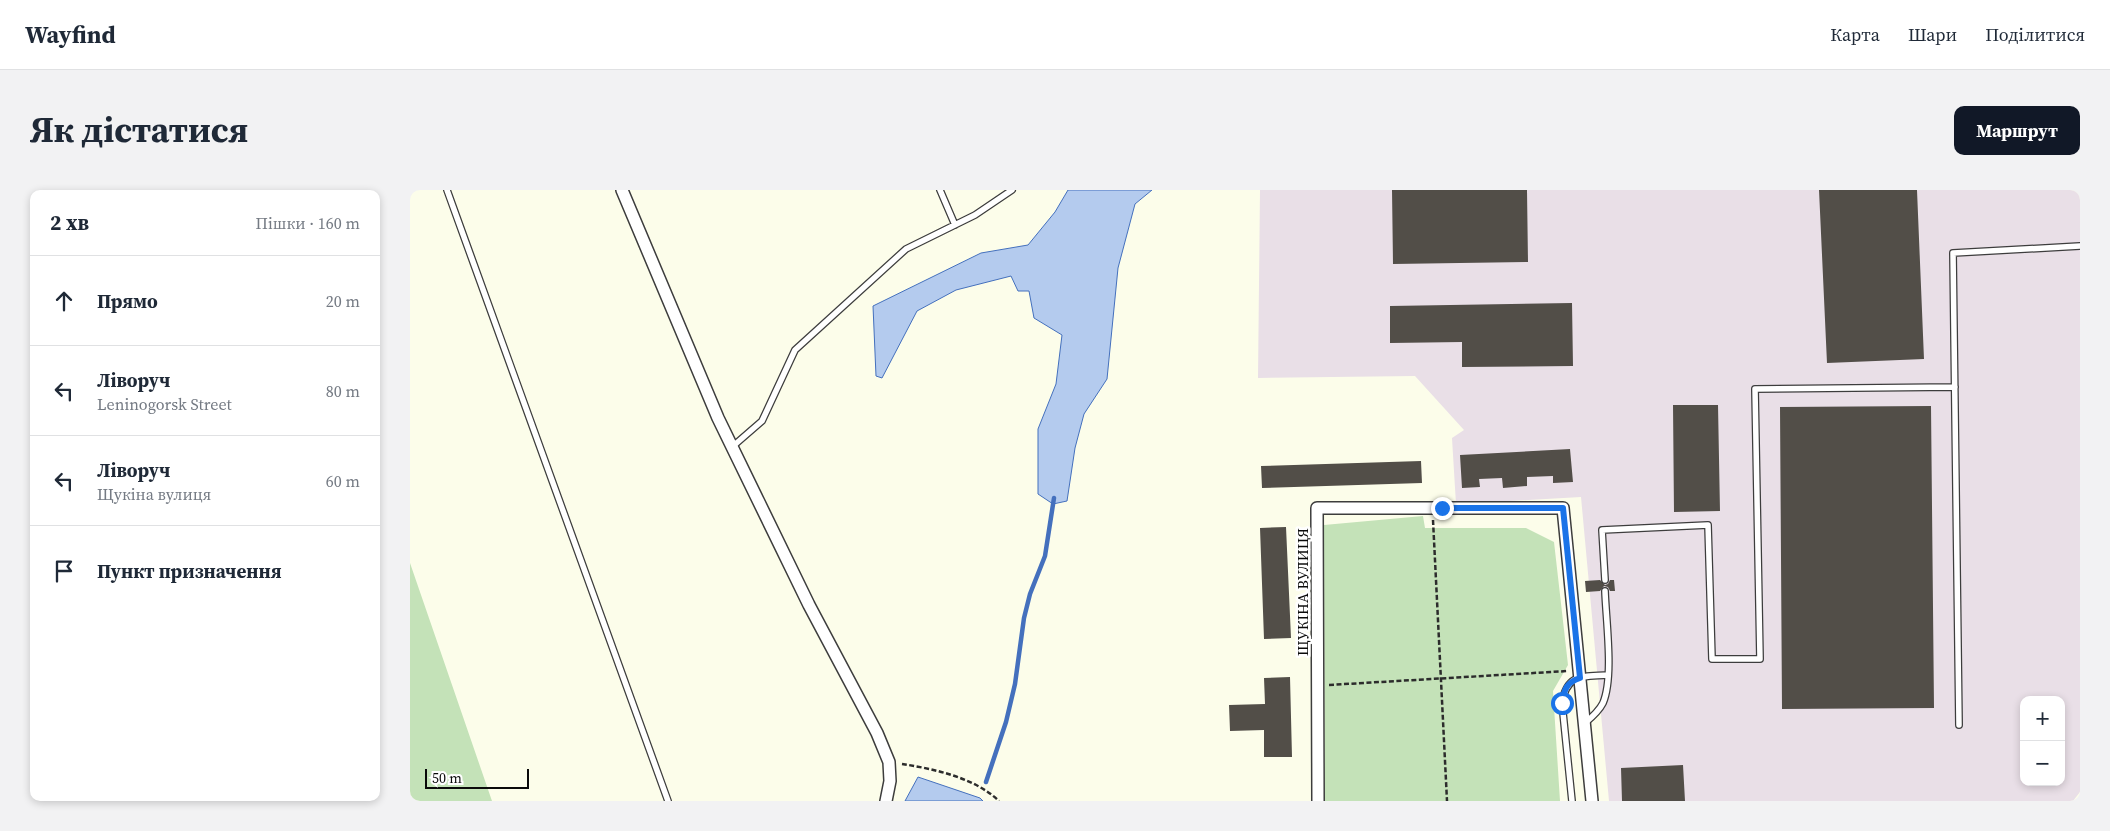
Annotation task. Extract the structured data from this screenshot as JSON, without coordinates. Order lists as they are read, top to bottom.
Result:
{
  "streets": {
    "street": ["ЩУКІНА ВУЛИЦЯ"]
  },
  "scale_bar": "50 m",
  "page": {
    "header": "Wayfind",
    "nav": ["Карта", "Шари", "Поділитися"],
    "title": "Як дістатися",
    "buttons": "Маршрут",
    "heading": ["2 хв", "Пішки · 160 m"],
    "list": [
      ["Прямо", "20 m"],
      ["Ліворуч", "Leninogorsk Street", "80 m"],
      ["Ліворуч", "Щукіна вулиця", "60 m"],
      "Пункт призначення"
    ],
    "map_buttons": ["+", "−"],
    "scale": "50 m"
  }
}
